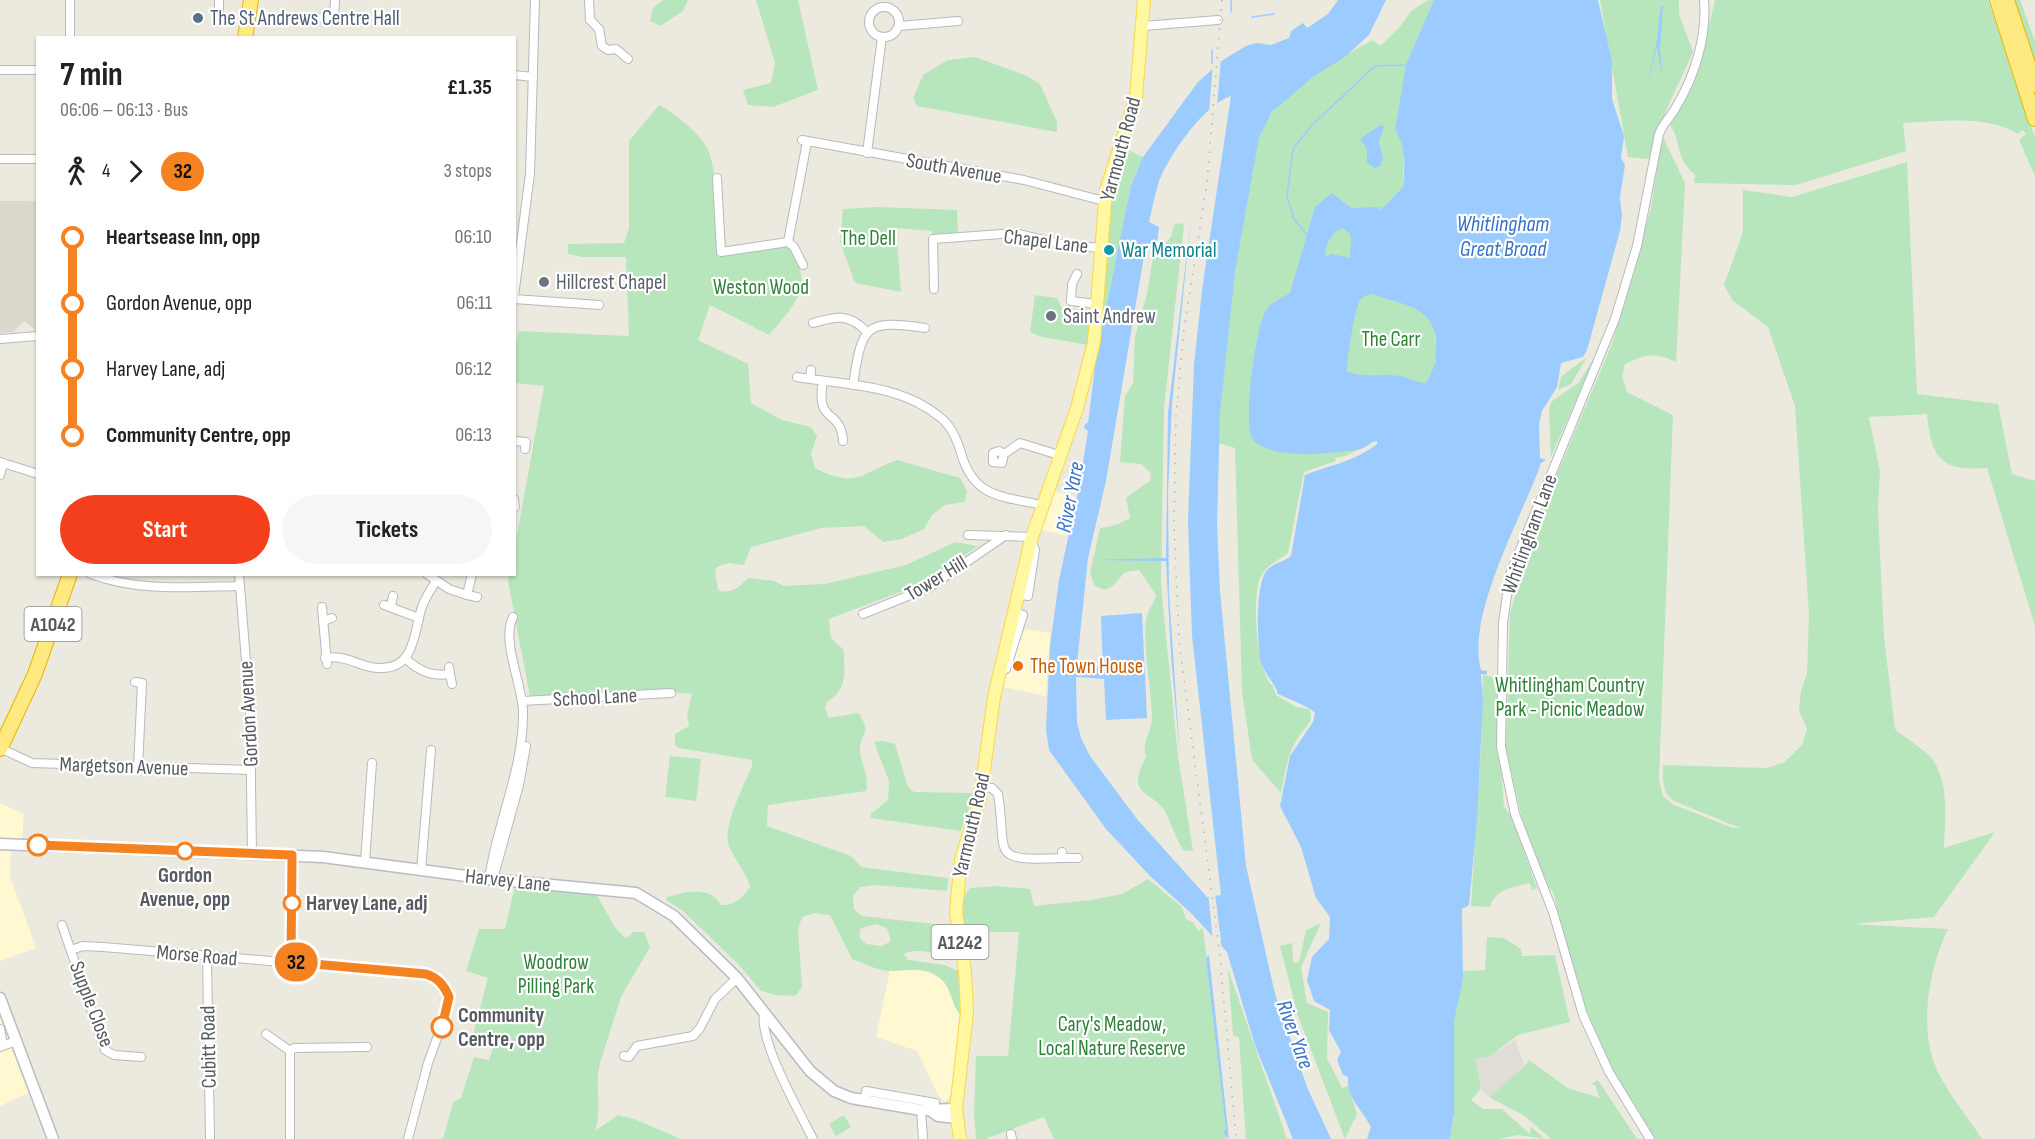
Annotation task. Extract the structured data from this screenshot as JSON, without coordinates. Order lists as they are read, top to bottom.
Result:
{
  "streets": {
    "highway": ["A1042"],
    "main road": ["Yarmouth Road", "A1242"],
    "street": [
      "South Avenue",
      "Chapel Lane",
      "Whitlingham Lane",
      "Tower Hill",
      "School Lane",
      "Gordon Avenue",
      "Margetson Avenue",
      "Harvey Lane",
      "Morse Road",
      "Supple Close",
      "Cubitt Road"
    ]
  },
  "crossings": [
    ["Yarmouth Road", "South Avenue"],
    ["Yarmouth Road", "Chapel Lane"],
    ["Yarmouth Road", "Harvey Lane"],
    ["Yarmouth Road", "A1242"],
    ["A1042", "Margetson Avenue"],
    ["Gordon Avenue", "Margetson Avenue"],
    ["Gordon Avenue", "Harvey Lane"],
    ["Harvey Lane", "A1242"],
    ["Morse Road", "Supple Close"],
    ["Morse Road", "Cubitt Road"]
  ],
  "water": ["Whitlingham Great Broad", "River Yare"],
  "parks": [
    "The Dell",
    "Weston Wood",
    "The Carr",
    "Whitlingham Country Park - Picnic Meadow",
    "Woodrow Pilling Park",
    "Cary's Meadow, Local Nature Reserve"
  ],
  "places": [
    "The St Andrews Centre Hall",
    "War Memorial",
    "Hillcrest Chapel",
    "Saint Andrew",
    "The Town House",
    "Gordon Avenue, opp",
    "Harvey Lane, adj",
    "Community Centre, opp"
  ],
  "lines": ["bus line 32"],
  "page": {
    "on_map": "32",
    "heading": ["7 min", "06:06 – 06:13 · Bus", "£1.35"],
    "legs": ["4", "32", "3 stops"],
    "list": [
      {
        "name": "Heartsease Inn, opp",
        "value": "06:10"
      },
      {
        "name": "Gordon Avenue, opp",
        "value": "06:11"
      },
      {
        "name": "Harvey Lane, adj",
        "value": "06:12"
      },
      {
        "name": "Community Centre, opp",
        "value": "06:13"
      }
    ],
    "buttons": ["Start", "Tickets"]
  }
}
